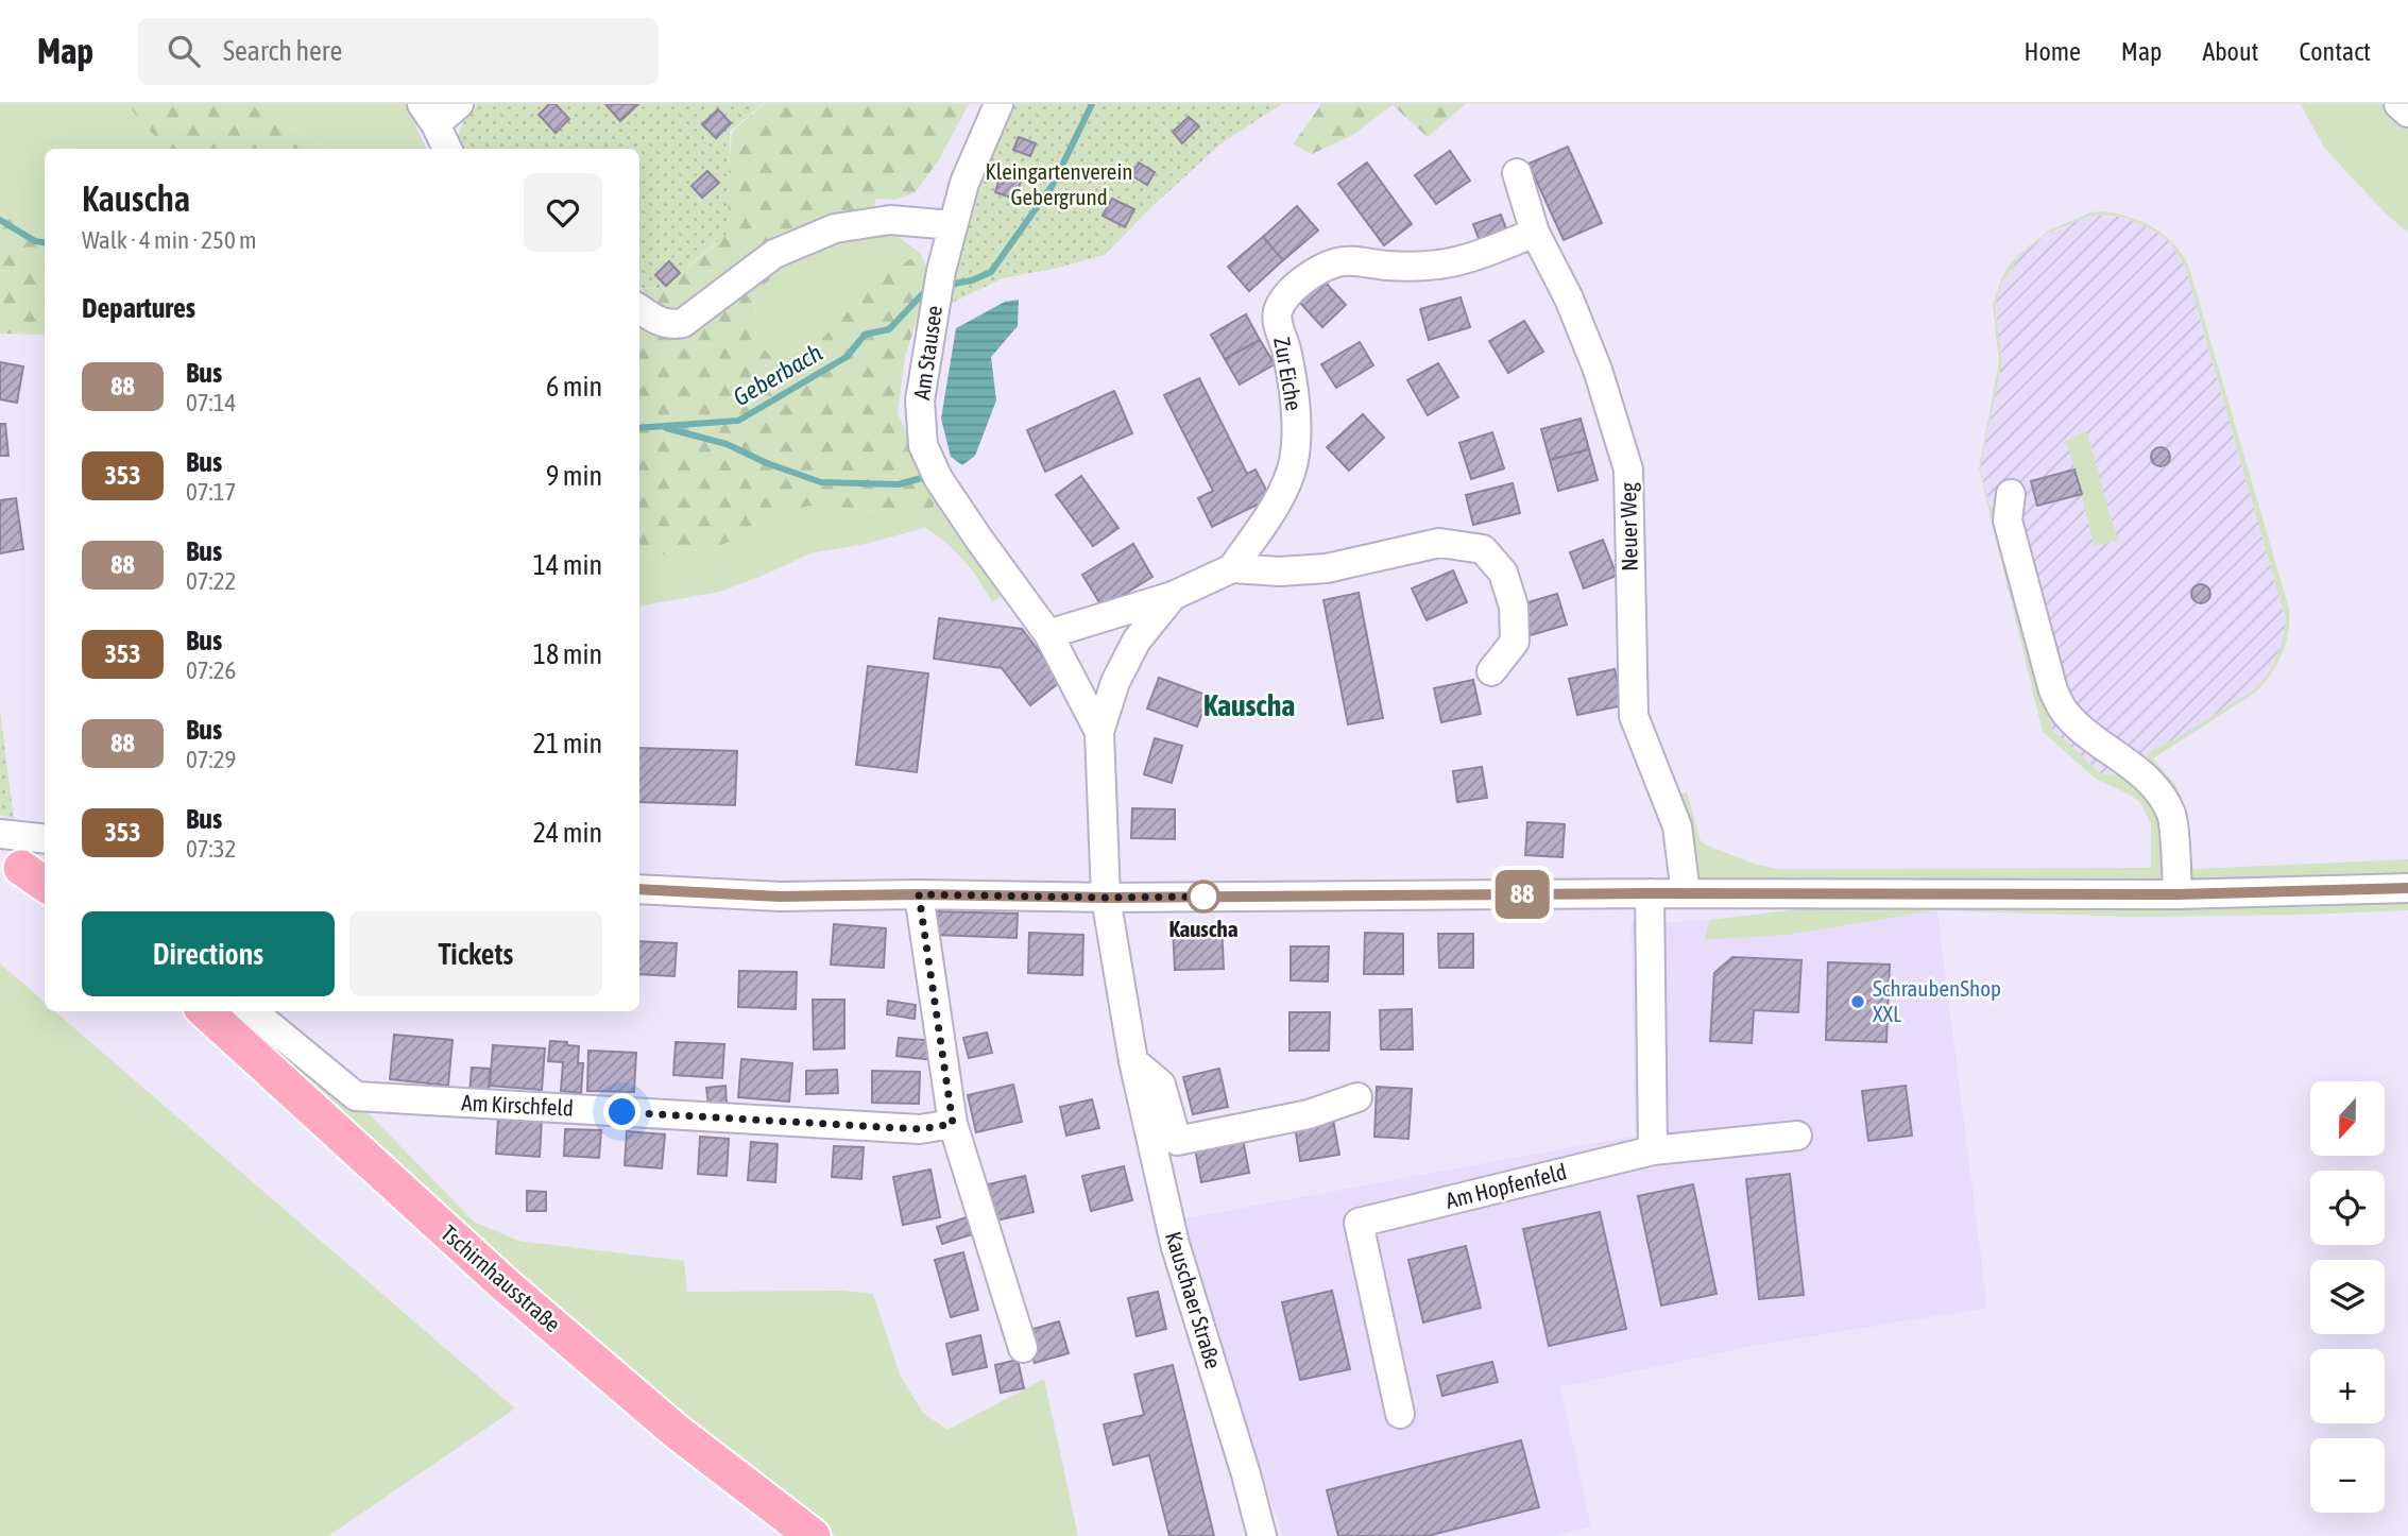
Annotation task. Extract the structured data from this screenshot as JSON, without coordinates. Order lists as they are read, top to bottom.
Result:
{
  "streets": {
    "main road": ["Tschirnhausstraße"],
    "street": [
      "Am Stausee",
      "Zur Eiche",
      "Neuer Weg",
      "Am Kirschfeld",
      "Am Hopfenfeld",
      "Kauschaer Straße"
    ]
  },
  "crossings": [
    ["Zur Eiche", "Neuer Weg"]
  ],
  "districts": ["Kauscha"],
  "water": ["Geberbach"],
  "parks": ["Kleingartenverein Gebergrund"],
  "places": ["Kauscha", "SchraubenShop XXL"],
  "lines": ["bus line 88"],
  "north": "bottom",
  "page": {
    "header": "Map",
    "search": "Search here",
    "nav": [
      "Home",
      "Map",
      "About",
      "Contact"
    ],
    "on_map": "88",
    "heading": [
      ["Kauscha", "Walk · 4 min · 250 m"],
      "Departures"
    ],
    "list": [
      {
        "mark": "88",
        "name": "Bus",
        "note": "07:14",
        "value": "6 min"
      },
      {
        "mark": "353",
        "name": "Bus",
        "note": "07:17",
        "value": "9 min"
      },
      {
        "mark": "88",
        "name": "Bus",
        "note": "07:22",
        "value": "14 min"
      },
      {
        "mark": "353",
        "name": "Bus",
        "note": "07:26",
        "value": "18 min"
      },
      {
        "mark": "88",
        "name": "Bus",
        "note": "07:29",
        "value": "21 min"
      },
      {
        "mark": "353",
        "name": "Bus",
        "note": "07:32",
        "value": "24 min"
      }
    ],
    "buttons": ["Directions", "Tickets"],
    "map_buttons": ["+", "−"]
  }
}
